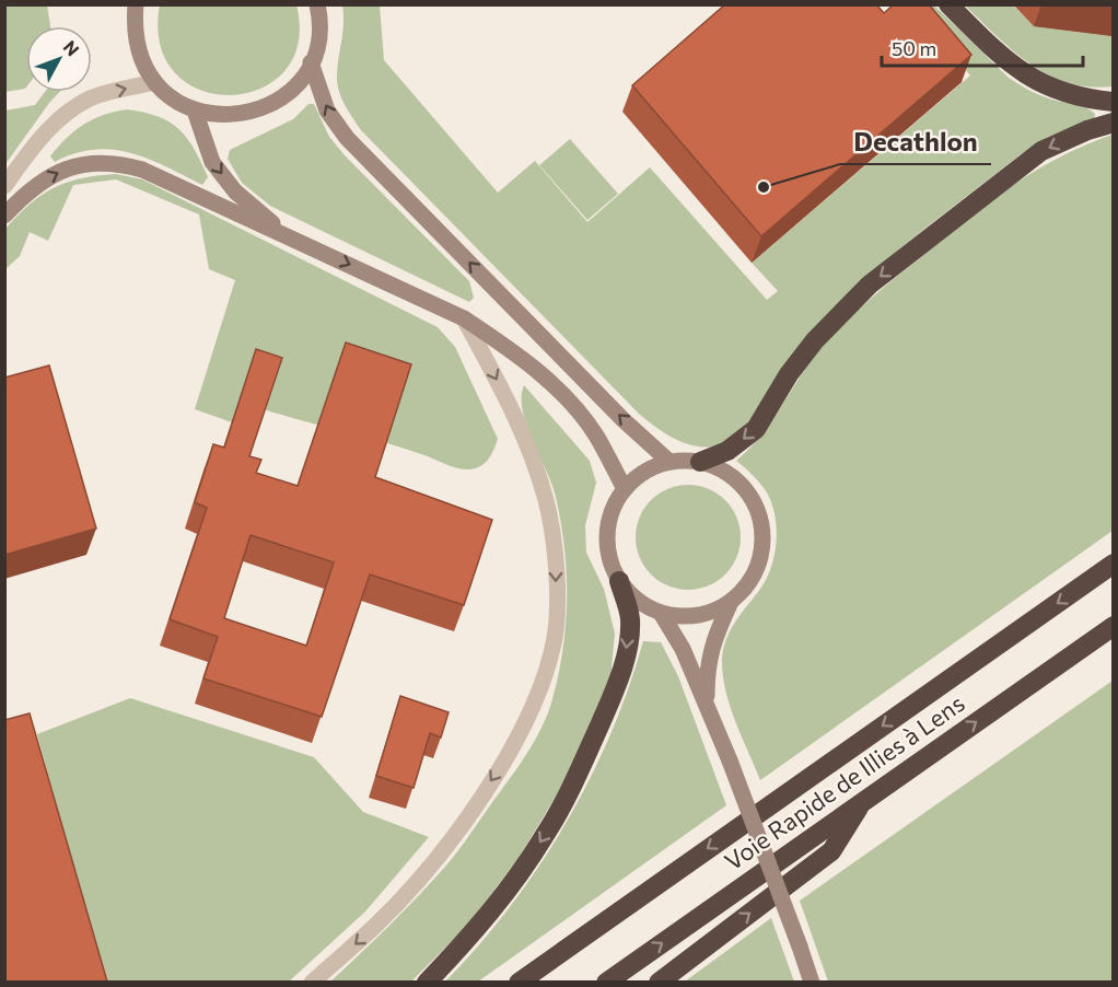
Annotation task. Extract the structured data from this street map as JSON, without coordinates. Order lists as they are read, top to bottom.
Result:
{
  "streets": {
    "highway": ["Voie Rapide de Illies à Lens"]
  },
  "places": ["Decathlon"],
  "scale_bar": "50 m",
  "north": "top right"
}
